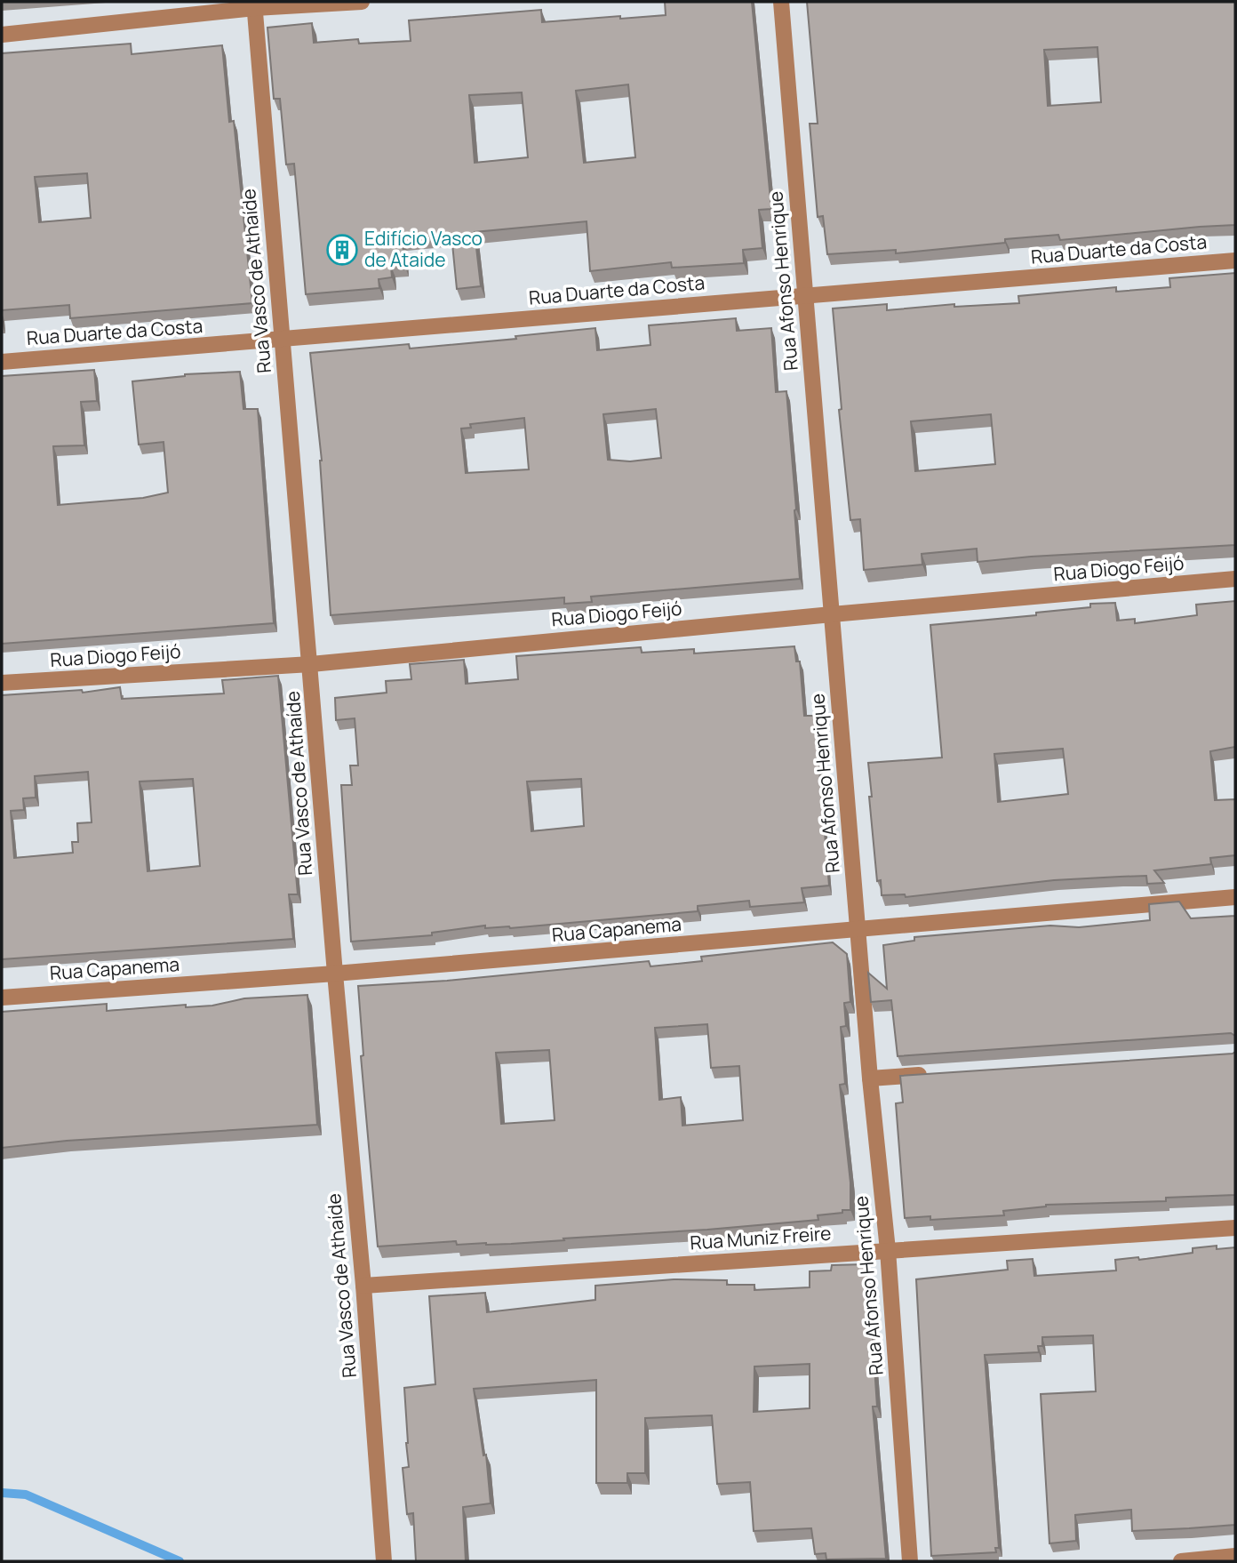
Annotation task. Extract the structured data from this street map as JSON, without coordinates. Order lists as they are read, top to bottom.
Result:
{
  "streets": {
    "street": [
      "Rua Duarte da Costa",
      "Rua Vasco de Athaíde",
      "Rua Afonso Henrique",
      "Rua Diogo Feijó",
      "Rua Capanema",
      "Rua Muniz Freire"
    ]
  },
  "crossings": [
    ["Rua Duarte da Costa", "Rua Vasco de Athaíde"],
    ["Rua Duarte da Costa", "Rua Afonso Henrique"],
    ["Rua Vasco de Athaíde", "Rua Diogo Feijó"],
    ["Rua Vasco de Athaíde", "Rua Capanema"],
    ["Rua Vasco de Athaíde", "Rua Muniz Freire"],
    ["Rua Afonso Henrique", "Rua Diogo Feijó"],
    ["Rua Afonso Henrique", "Rua Capanema"],
    ["Rua Afonso Henrique", "Rua Muniz Freire"]
  ],
  "places": {
    "building": ["Edifício Vasco de Ataide"]
  }
}
